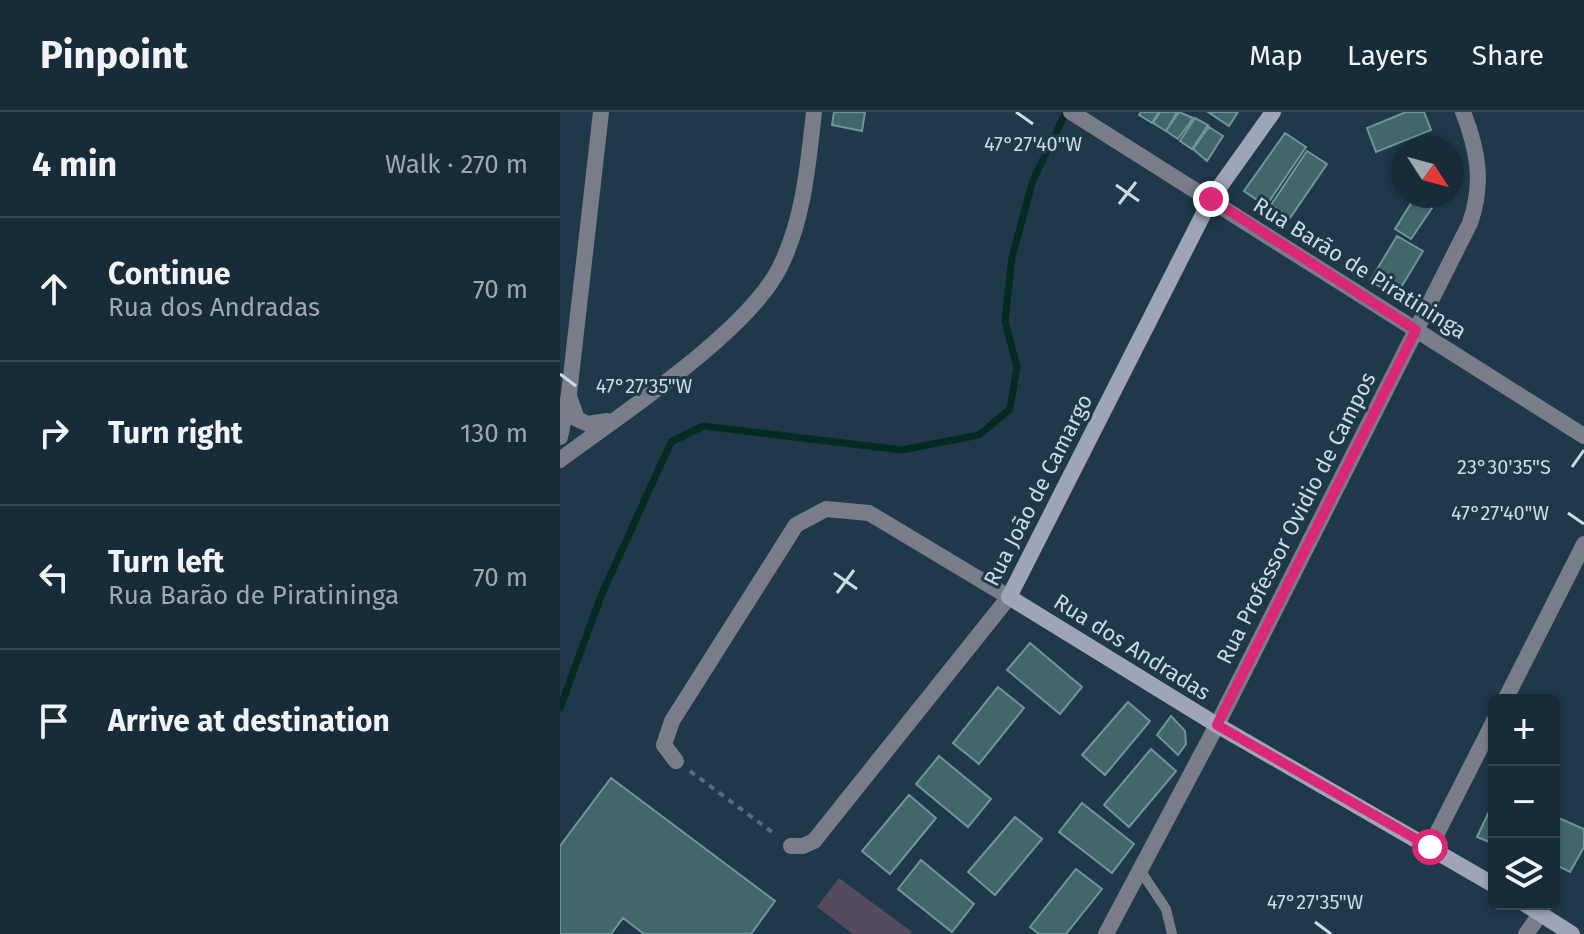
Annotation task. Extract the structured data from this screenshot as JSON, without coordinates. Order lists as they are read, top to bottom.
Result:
{
  "streets": {
    "street": [
      "Rua Barão de Piratininga",
      "Rua João de Camargo",
      "Rua Professor Ovidio de Campos",
      "Rua dos Andradas"
    ]
  },
  "crossings": [
    ["Rua Barão de Piratininga", "Rua João de Camargo"],
    ["Rua Barão de Piratininga", "Rua Professor Ovidio de Campos"],
    ["Rua João de Camargo", "Rua dos Andradas"],
    ["Rua Professor Ovidio de Campos", "Rua dos Andradas"]
  ],
  "north": "bottom right",
  "page": {
    "header": "Pinpoint",
    "nav": ["Map", "Layers", "Share"],
    "heading": ["4 min", "Walk · 270 m"],
    "list": [
      ["Continue", "Rua dos Andradas", "70 m"],
      ["Turn right", "130 m"],
      ["Turn left", "Rua Barão de Piratininga", "70 m"],
      "Arrive at destination"
    ],
    "map_buttons": ["+", "−"]
  },
  "coordinates": ["47°27'40\"W", "47°27'35\"W", "23°30'35\"S"]
}
